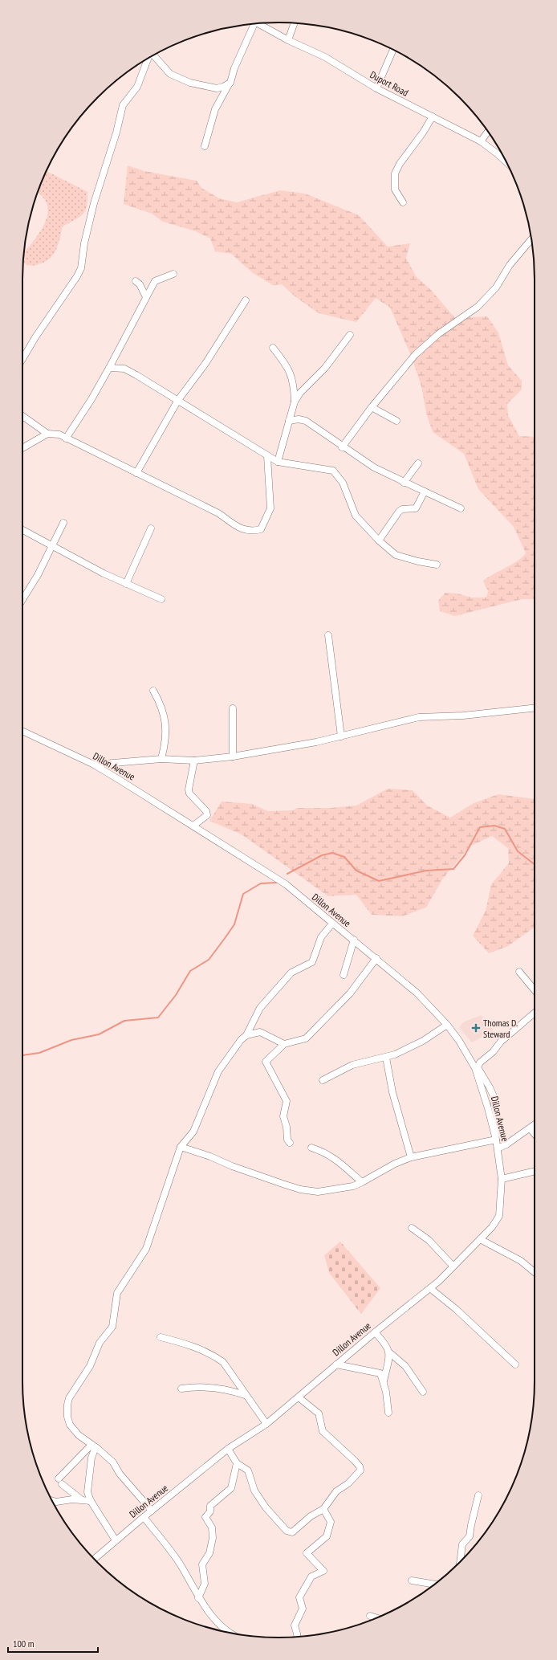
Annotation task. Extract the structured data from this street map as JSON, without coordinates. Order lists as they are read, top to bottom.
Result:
{
  "streets": {
    "street": ["Duport Road", "Dillon Avenue"]
  },
  "places": {
    "health": ["Thomas D. Steward"]
  },
  "scale_bar": "100 m"
}
